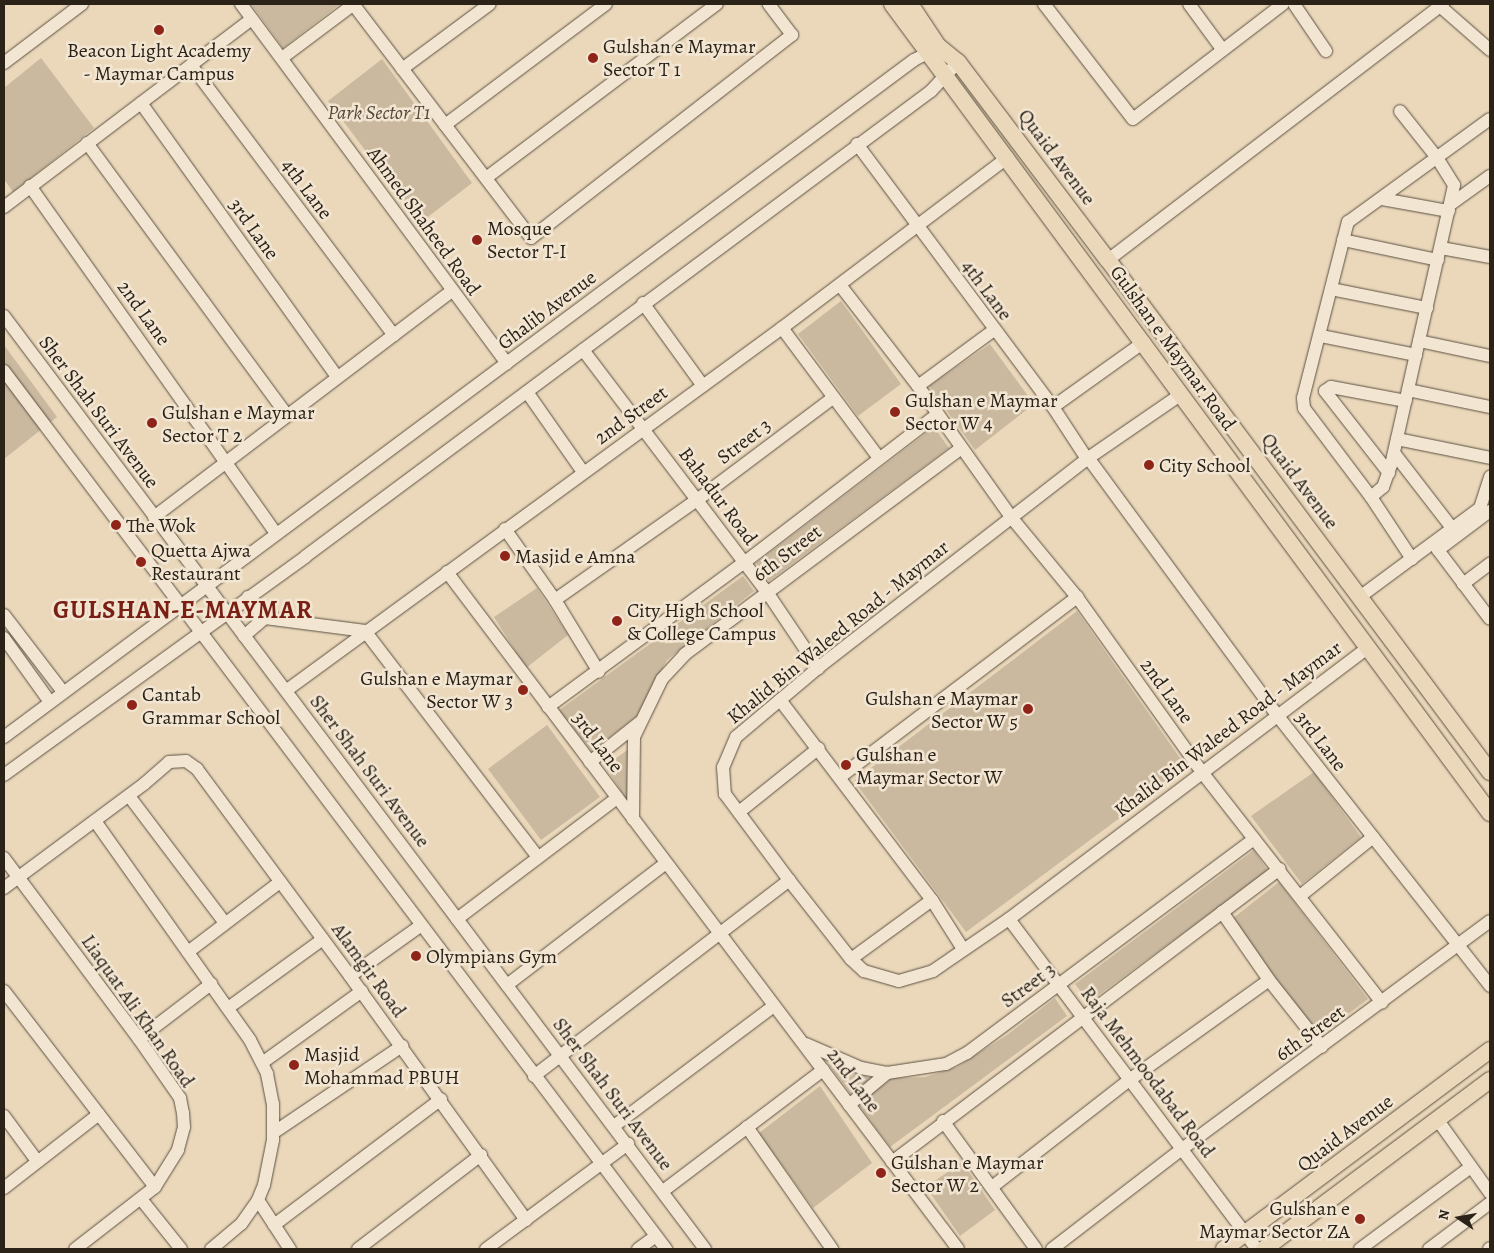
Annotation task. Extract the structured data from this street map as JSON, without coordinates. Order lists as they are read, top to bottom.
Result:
{
  "streets": {
    "main road": ["Quaid Avenue", "Gulshan e Maymar Road"],
    "street": [
      "4th Lane",
      "Ahmed Shaheed Road",
      "3rd Lane",
      "Ghalib Avenue",
      "2nd Lane",
      "Sher Shah Suri Avenue",
      "2nd Street",
      "Street 3",
      "Bahadur Road",
      "6th Street",
      "Khalid Bin Waleed Road - Maymar",
      "Alamgir Road",
      "Liaquat Ali Khan Road",
      "Raja Mehmoodabad Road"
    ]
  },
  "crossings": [
    ["Quaid Avenue", "Ghalib Avenue"],
    ["Quaid Avenue", "Gulshan e Maymar Road"],
    ["Quaid Avenue", "Raja Mehmoodabad Road"],
    ["4th Lane", "3rd Lane"],
    ["4th Lane", "2nd Street"],
    ["4th Lane", "Khalid Bin Waleed Road - Maymar"],
    ["Ahmed Shaheed Road", "Ghalib Avenue"],
    ["3rd Lane", "2nd Lane"],
    ["3rd Lane", "2nd Street"],
    ["3rd Lane", "6th Street"],
    ["3rd Lane", "Khalid Bin Waleed Road - Maymar"],
    ["Ghalib Avenue", "2nd Lane"],
    ["Ghalib Avenue", "Sher Shah Suri Avenue"],
    ["2nd Lane", "Street 3"],
    ["2nd Lane", "6th Street"],
    ["2nd Lane", "Khalid Bin Waleed Road - Maymar"],
    ["Gulshan e Maymar Road", "2nd Street"],
    ["Gulshan e Maymar Road", "Khalid Bin Waleed Road - Maymar"],
    ["Sher Shah Suri Avenue", "2nd Street"],
    ["2nd Street", "Bahadur Road"],
    ["Street 3", "Bahadur Road"],
    ["Street 3", "Raja Mehmoodabad Road"],
    ["Bahadur Road", "6th Street"],
    ["Bahadur Road", "Khalid Bin Waleed Road - Maymar"],
    ["6th Street", "Raja Mehmoodabad Road"],
    ["Khalid Bin Waleed Road - Maymar", "Raja Mehmoodabad Road"]
  ],
  "districts": ["GULSHAN-E-MAYMAR"],
  "parks": ["Park Sector T1"],
  "places": [
    "Beacon Light Academy - Maymar Campus",
    "Gulshan e Maymar Sector T 1",
    "Mosque Sector T-I",
    "Gulshan e Maymar Sector W 4",
    "Gulshan e Maymar Sector T 2",
    "City School",
    "The Wok",
    "Masjid e Amna",
    "Quetta Ajwa Restaurant",
    "City High School & College Campus",
    "Gulshan e Maymar Sector W 3",
    "Cantab Grammar School",
    "Gulshan e Maymar Sector W 5",
    "Gulshan e Maymar Sector W",
    "Olympians Gym",
    "Masjid Mohammad PBUH",
    "Gulshan e Maymar Sector W 2",
    "Gulshan e Maymar Sector ZA"
  ],
  "north": "left"
}
